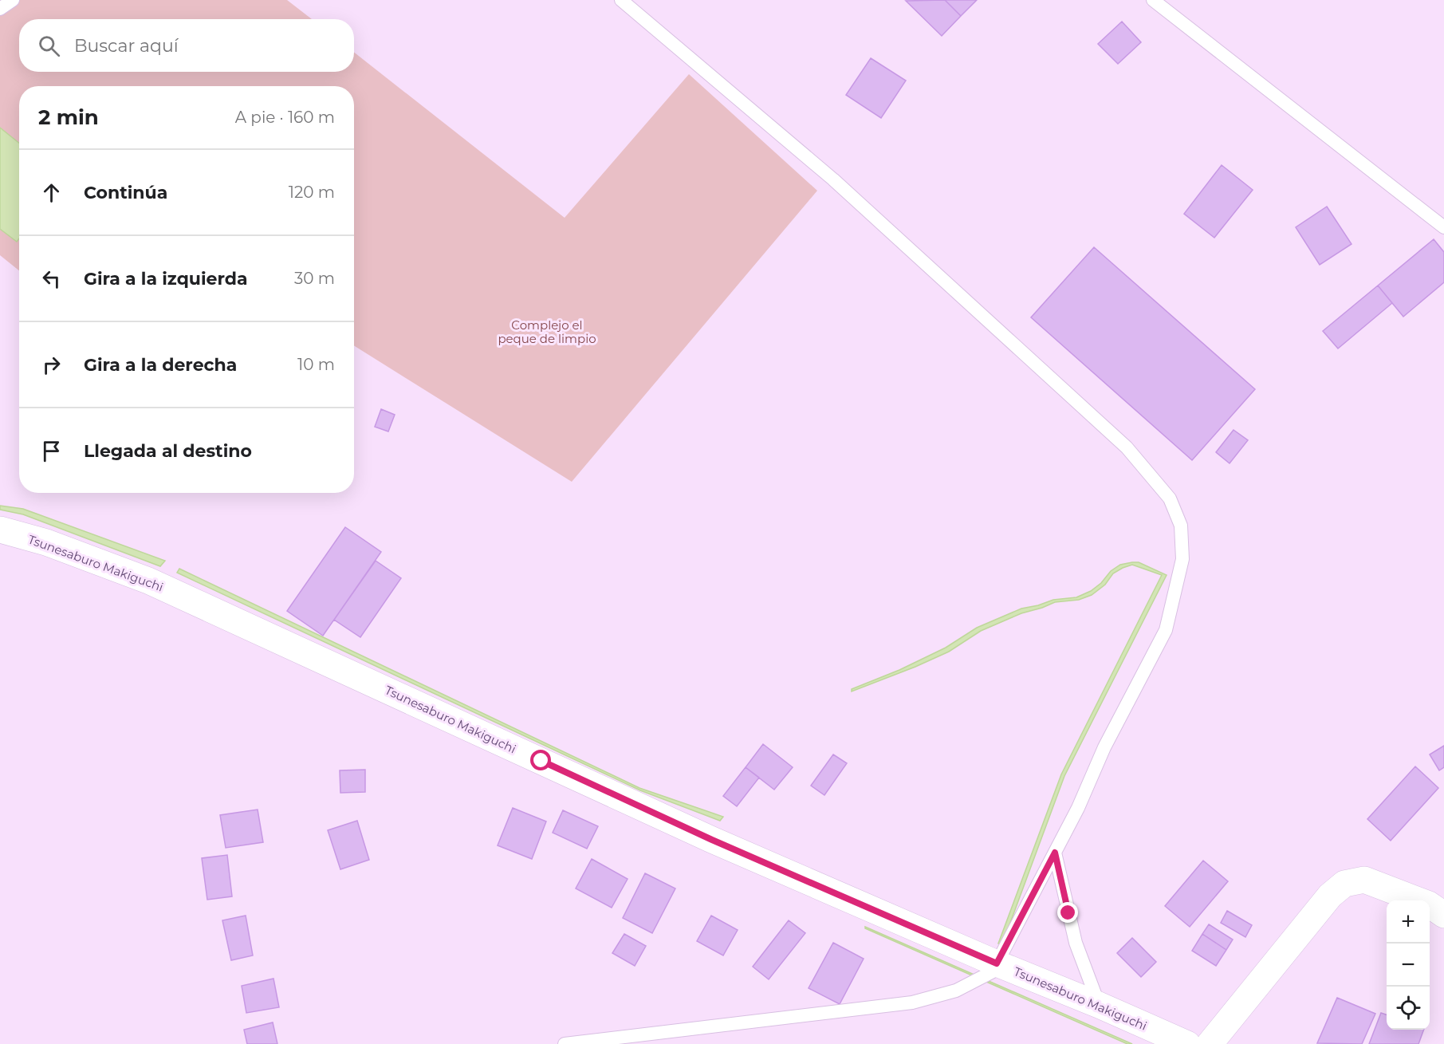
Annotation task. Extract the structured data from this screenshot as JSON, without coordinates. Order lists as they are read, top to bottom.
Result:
{
  "streets": {
    "street": ["Tsunesaburo Makiguchi"]
  },
  "parks": ["Complejo el peque de limpio"],
  "page": {
    "search": "Buscar aquí",
    "heading": ["2 min", "A pie · 160 m"],
    "list": [
      ["Continúa", "120 m"],
      ["Gira a la izquierda", "30 m"],
      ["Gira a la derecha", "10 m"],
      "Llegada al destino"
    ],
    "map_buttons": ["+", "−"]
  }
}
